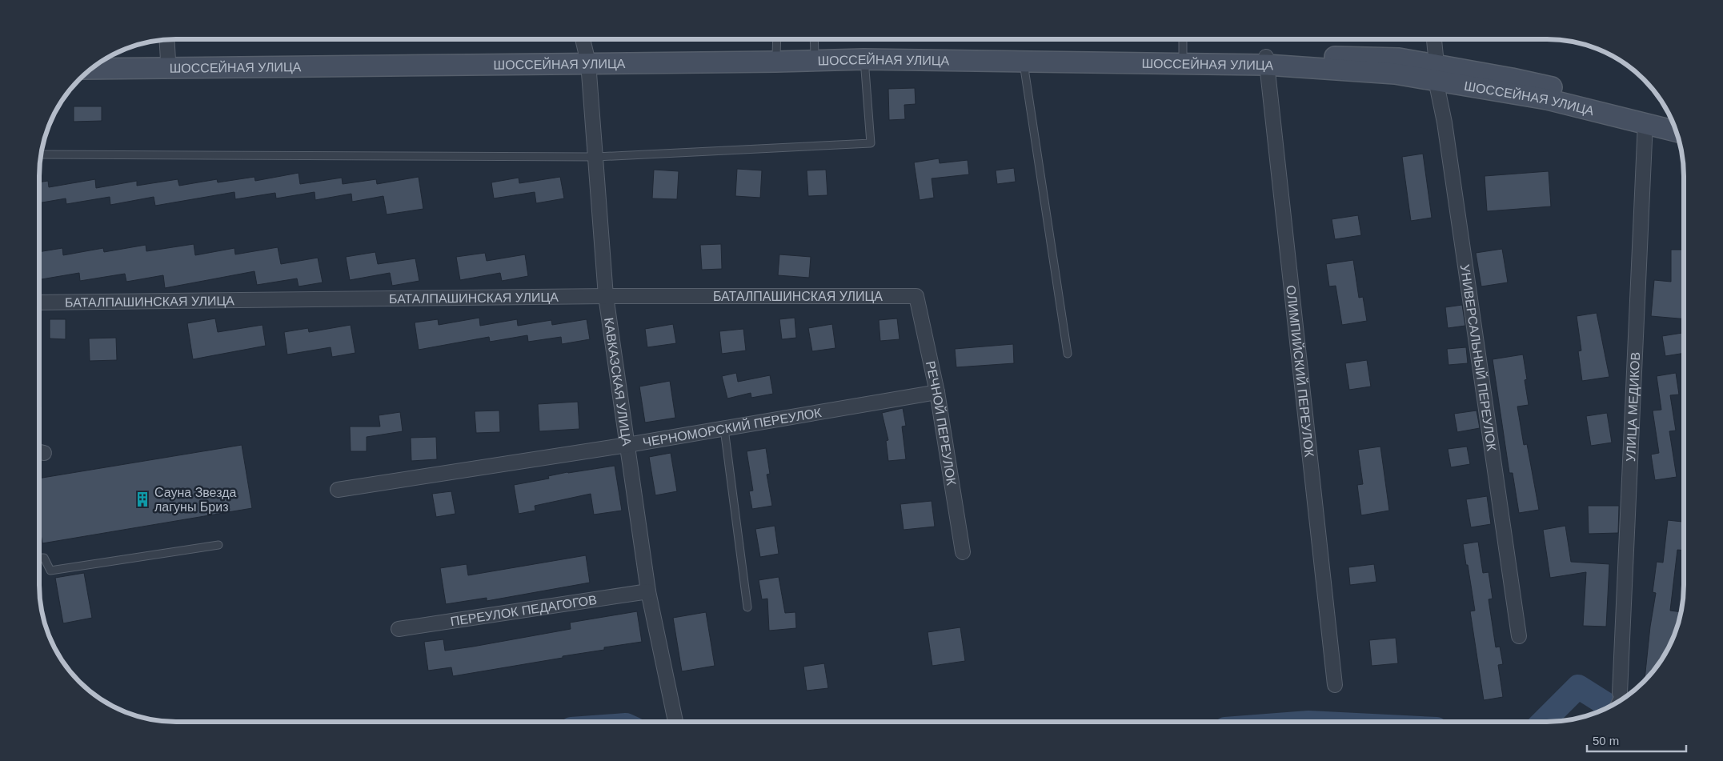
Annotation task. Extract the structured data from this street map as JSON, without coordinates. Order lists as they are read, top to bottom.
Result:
{
  "streets": {
    "main road": ["ШОССЕЙНАЯ УЛИЦА"],
    "street": [
      "БАТАЛПАШИНСКАЯ УЛИЦА",
      "УНИВЕРСАЛЬНЫЙ ПЕРЕУЛОК",
      "ОЛИМПИЙСКИЙ ПЕРЕУЛОК",
      "КАВКАЗСКАЯ УЛИЦА",
      "УЛИЦА МЕДИКОВ",
      "РЕЧНОЙ ПЕРЕУЛОК",
      "ЧЕРНОМОРСКИЙ ПЕРЕУЛОК",
      "ПЕРЕУЛОК ПЕДАГОГОВ"
    ]
  },
  "crossings": [
    ["ШОССЕЙНАЯ УЛИЦА", "УНИВЕРСАЛЬНЫЙ ПЕРЕУЛОК"],
    ["ШОССЕЙНАЯ УЛИЦА", "ОЛИМПИЙСКИЙ ПЕРЕУЛОК"],
    ["ШОССЕЙНАЯ УЛИЦА", "КАВКАЗСКАЯ УЛИЦА"],
    ["ШОССЕЙНАЯ УЛИЦА", "УЛИЦА МЕДИКОВ"],
    ["БАТАЛПАШИНСКАЯ УЛИЦА", "КАВКАЗСКАЯ УЛИЦА"],
    ["БАТАЛПАШИНСКАЯ УЛИЦА", "РЕЧНОЙ ПЕРЕУЛОК"],
    ["КАВКАЗСКАЯ УЛИЦА", "ЧЕРНОМОРСКИЙ ПЕРЕУЛОК"],
    ["КАВКАЗСКАЯ УЛИЦА", "ПЕРЕУЛОК ПЕДАГОГОВ"],
    ["РЕЧНОЙ ПЕРЕУЛОК", "ЧЕРНОМОРСКИЙ ПЕРЕУЛОК"]
  ],
  "places": {
    "building": ["Сауна Звезда лагуны Бриз"]
  },
  "scale_bar": "50 m"
}
